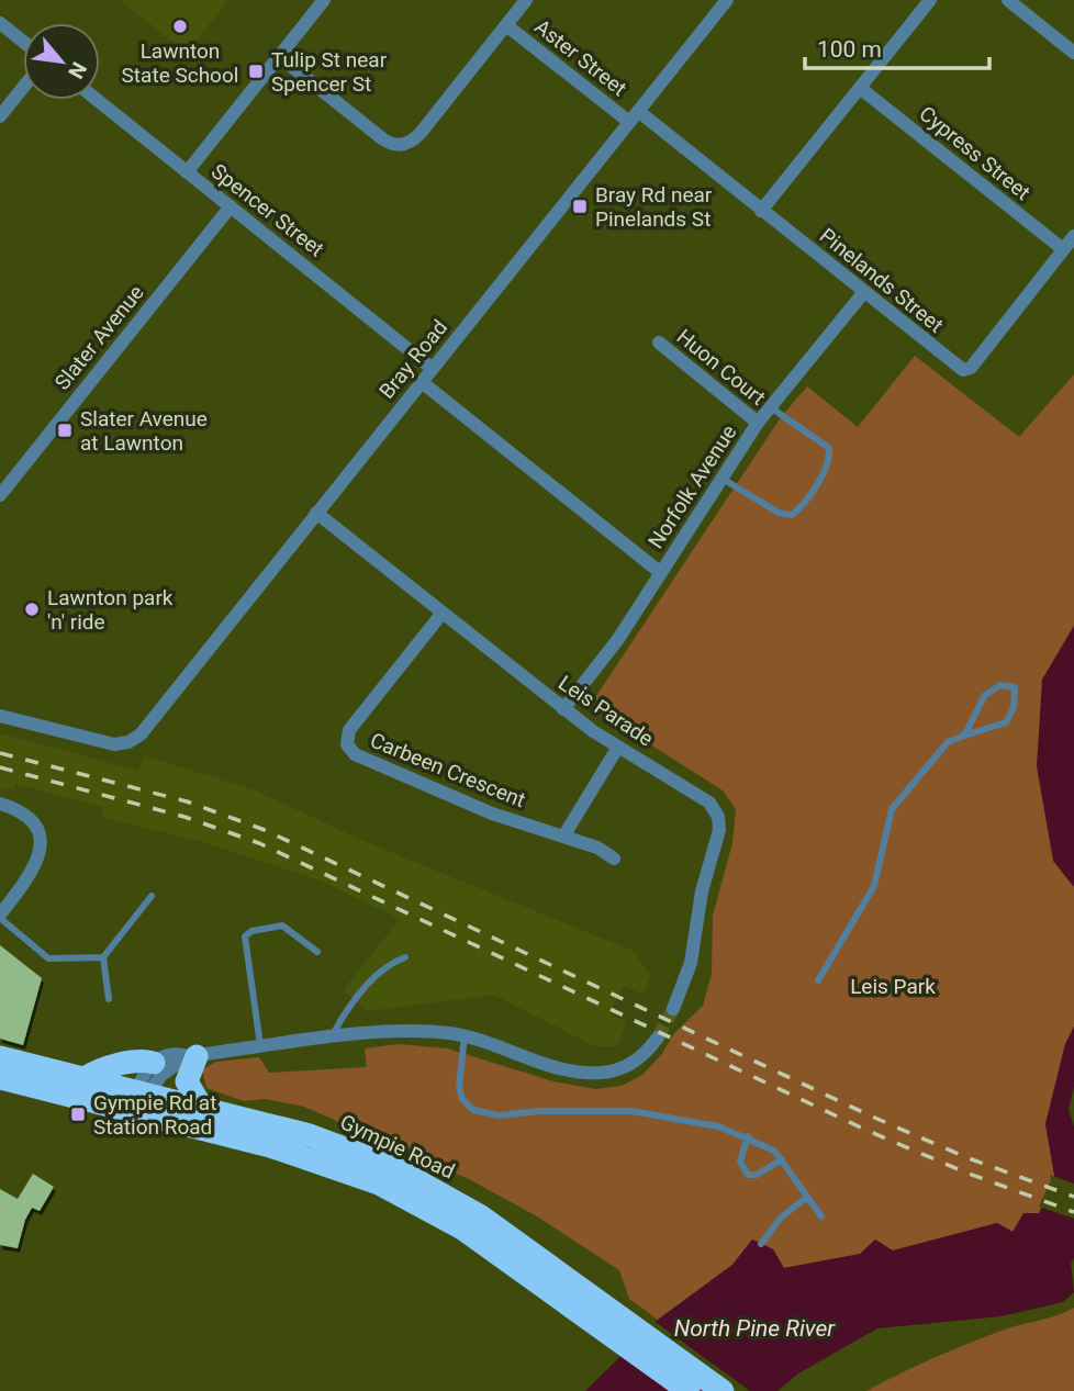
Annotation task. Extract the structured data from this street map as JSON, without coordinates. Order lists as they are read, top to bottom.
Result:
{
  "streets": {
    "highway": ["Gympie Road"],
    "street": [
      "Aster Street",
      "Cypress Street",
      "Spencer Street",
      "Pinelands Street",
      "Slater Avenue",
      "Bray Road",
      "Huon Court",
      "Norfolk Avenue",
      "Leis Parade",
      "Carbeen Crescent"
    ]
  },
  "crossings": [
    ["Aster Street", "Pinelands Street"],
    ["Aster Street", "Bray Road"],
    ["Cypress Street", "Pinelands Street"],
    ["Spencer Street", "Slater Avenue"],
    ["Spencer Street", "Bray Road"],
    ["Pinelands Street", "Bray Road"],
    ["Pinelands Street", "Norfolk Avenue"],
    ["Bray Road", "Leis Parade"],
    ["Huon Court", "Norfolk Avenue"],
    ["Norfolk Avenue", "Leis Parade"],
    ["Leis Parade", "Carbeen Crescent"]
  ],
  "water": ["North Pine River"],
  "parks": ["Leis Park"],
  "places": {
    "other": ["Lawnton State School", "Lawnton park 'n' ride"],
    "transit": [
      "Tulip St near Spencer St",
      "Bray Rd near Pinelands St",
      "Slater Avenue at Lawnton",
      "Gympie Rd at Station Road"
    ]
  },
  "scale_bar": "100 m",
  "north": "bottom right"
}
